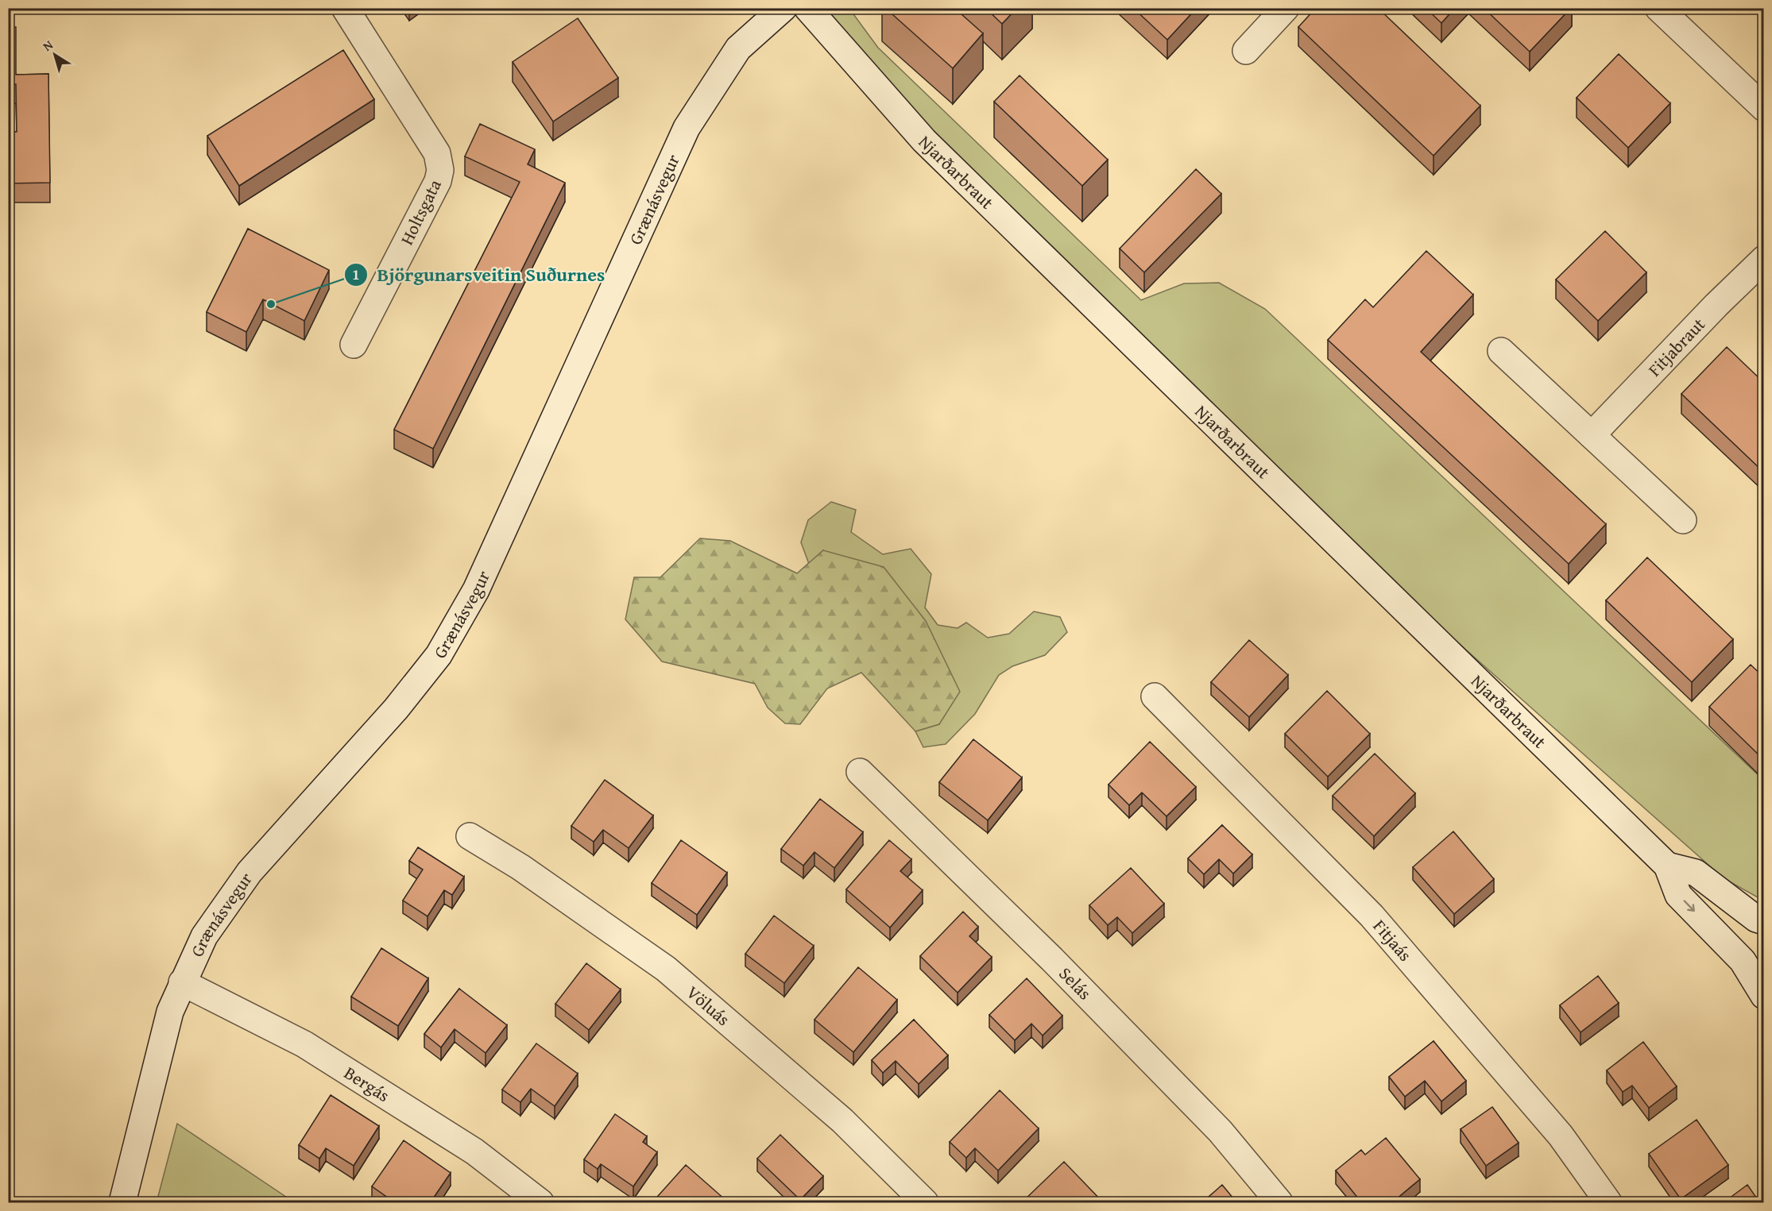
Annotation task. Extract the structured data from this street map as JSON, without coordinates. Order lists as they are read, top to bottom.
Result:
{
  "streets": {
    "street": [
      "Njarðarbraut",
      "Grænásvegur",
      "Holtsgata",
      "Fitjabraut",
      "Fitjaás",
      "Selás",
      "Völuás",
      "Bergás"
    ]
  },
  "crossings": [
    ["Grænásvegur", "Bergás"]
  ],
  "places": ["Björgunarsveitin Suðurnes"],
  "north": "top left"
}
